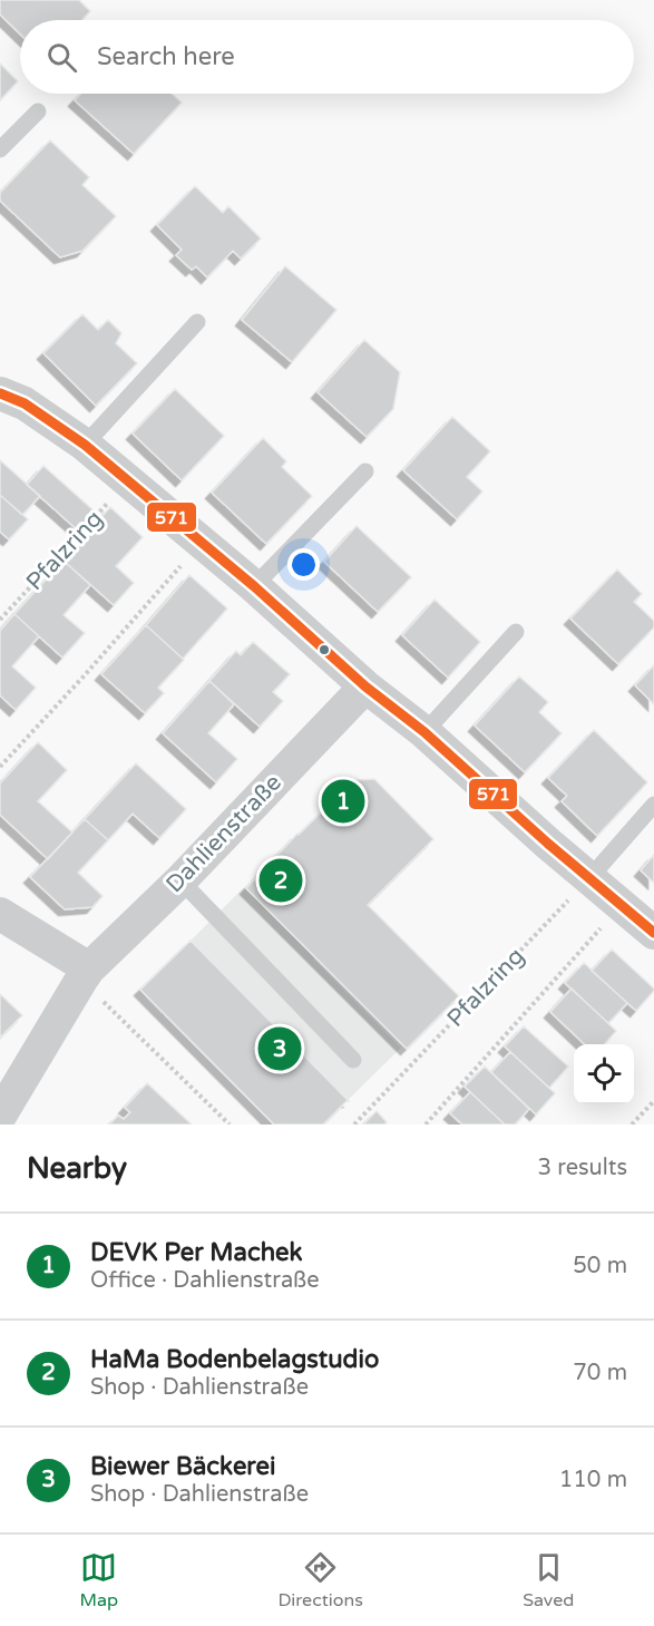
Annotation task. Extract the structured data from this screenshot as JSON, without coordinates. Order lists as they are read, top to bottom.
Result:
{
  "streets": {
    "street": ["Dahlienstraße"],
    "path": ["Pfalzring"]
  },
  "lines": ["transit line 571"],
  "page": {
    "search": "Search here",
    "pins": ["1", "2", "3"],
    "heading": ["Nearby", "3 results"],
    "list": [
      {
        "mark": "1",
        "name": "DEVK Per Machek",
        "note": "Office · Dahlienstraße",
        "value": "50 m"
      },
      {
        "mark": "2",
        "name": "HaMa Bodenbelagstudio",
        "note": "Shop · Dahlienstraße",
        "value": "70 m"
      },
      {
        "mark": "3",
        "name": "Biewer Bäckerei",
        "note": "Shop · Dahlienstraße",
        "value": "110 m"
      }
    ],
    "nav": ["Map", "Directions", "Saved"]
  }
}
